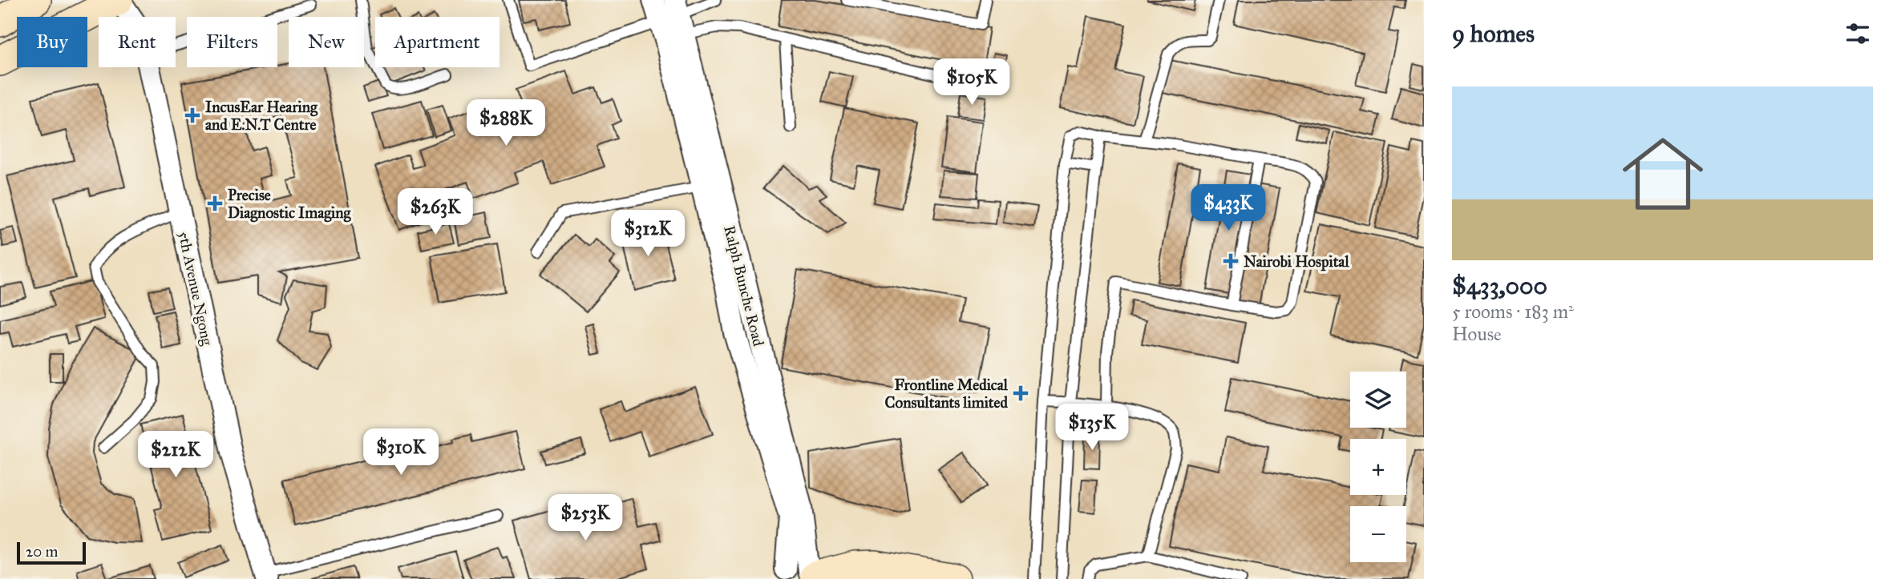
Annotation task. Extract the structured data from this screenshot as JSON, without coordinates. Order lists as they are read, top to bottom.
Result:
{
  "streets": {
    "street": ["Ralph Bunche Road", "5th Avenue Ngong"]
  },
  "places": {
    "health": [
      "IncusEar Hearing and E.N.T Centre",
      "Precise Diagnostic Imaging",
      "Nairobi Hospital",
      "Frontline Medical Consultants limited"
    ]
  },
  "scale_bar": "20 m",
  "page": {
    "heading": "9 homes",
    "chip": [
      "Buy",
      "Rent",
      "Filters",
      "New",
      "Apartment"
    ],
    "price": [
      "$105K",
      "$288K",
      "$433K",
      "$263K",
      "$312K",
      "$135K",
      "$310K",
      "$212K",
      "$253K"
    ],
    "list": [
      {
        "name": "$433,000",
        "note": "5 rooms · 183 m² · House"
      }
    ],
    "map_buttons": ["+", "−"],
    "scale": "20 m"
  }
}
